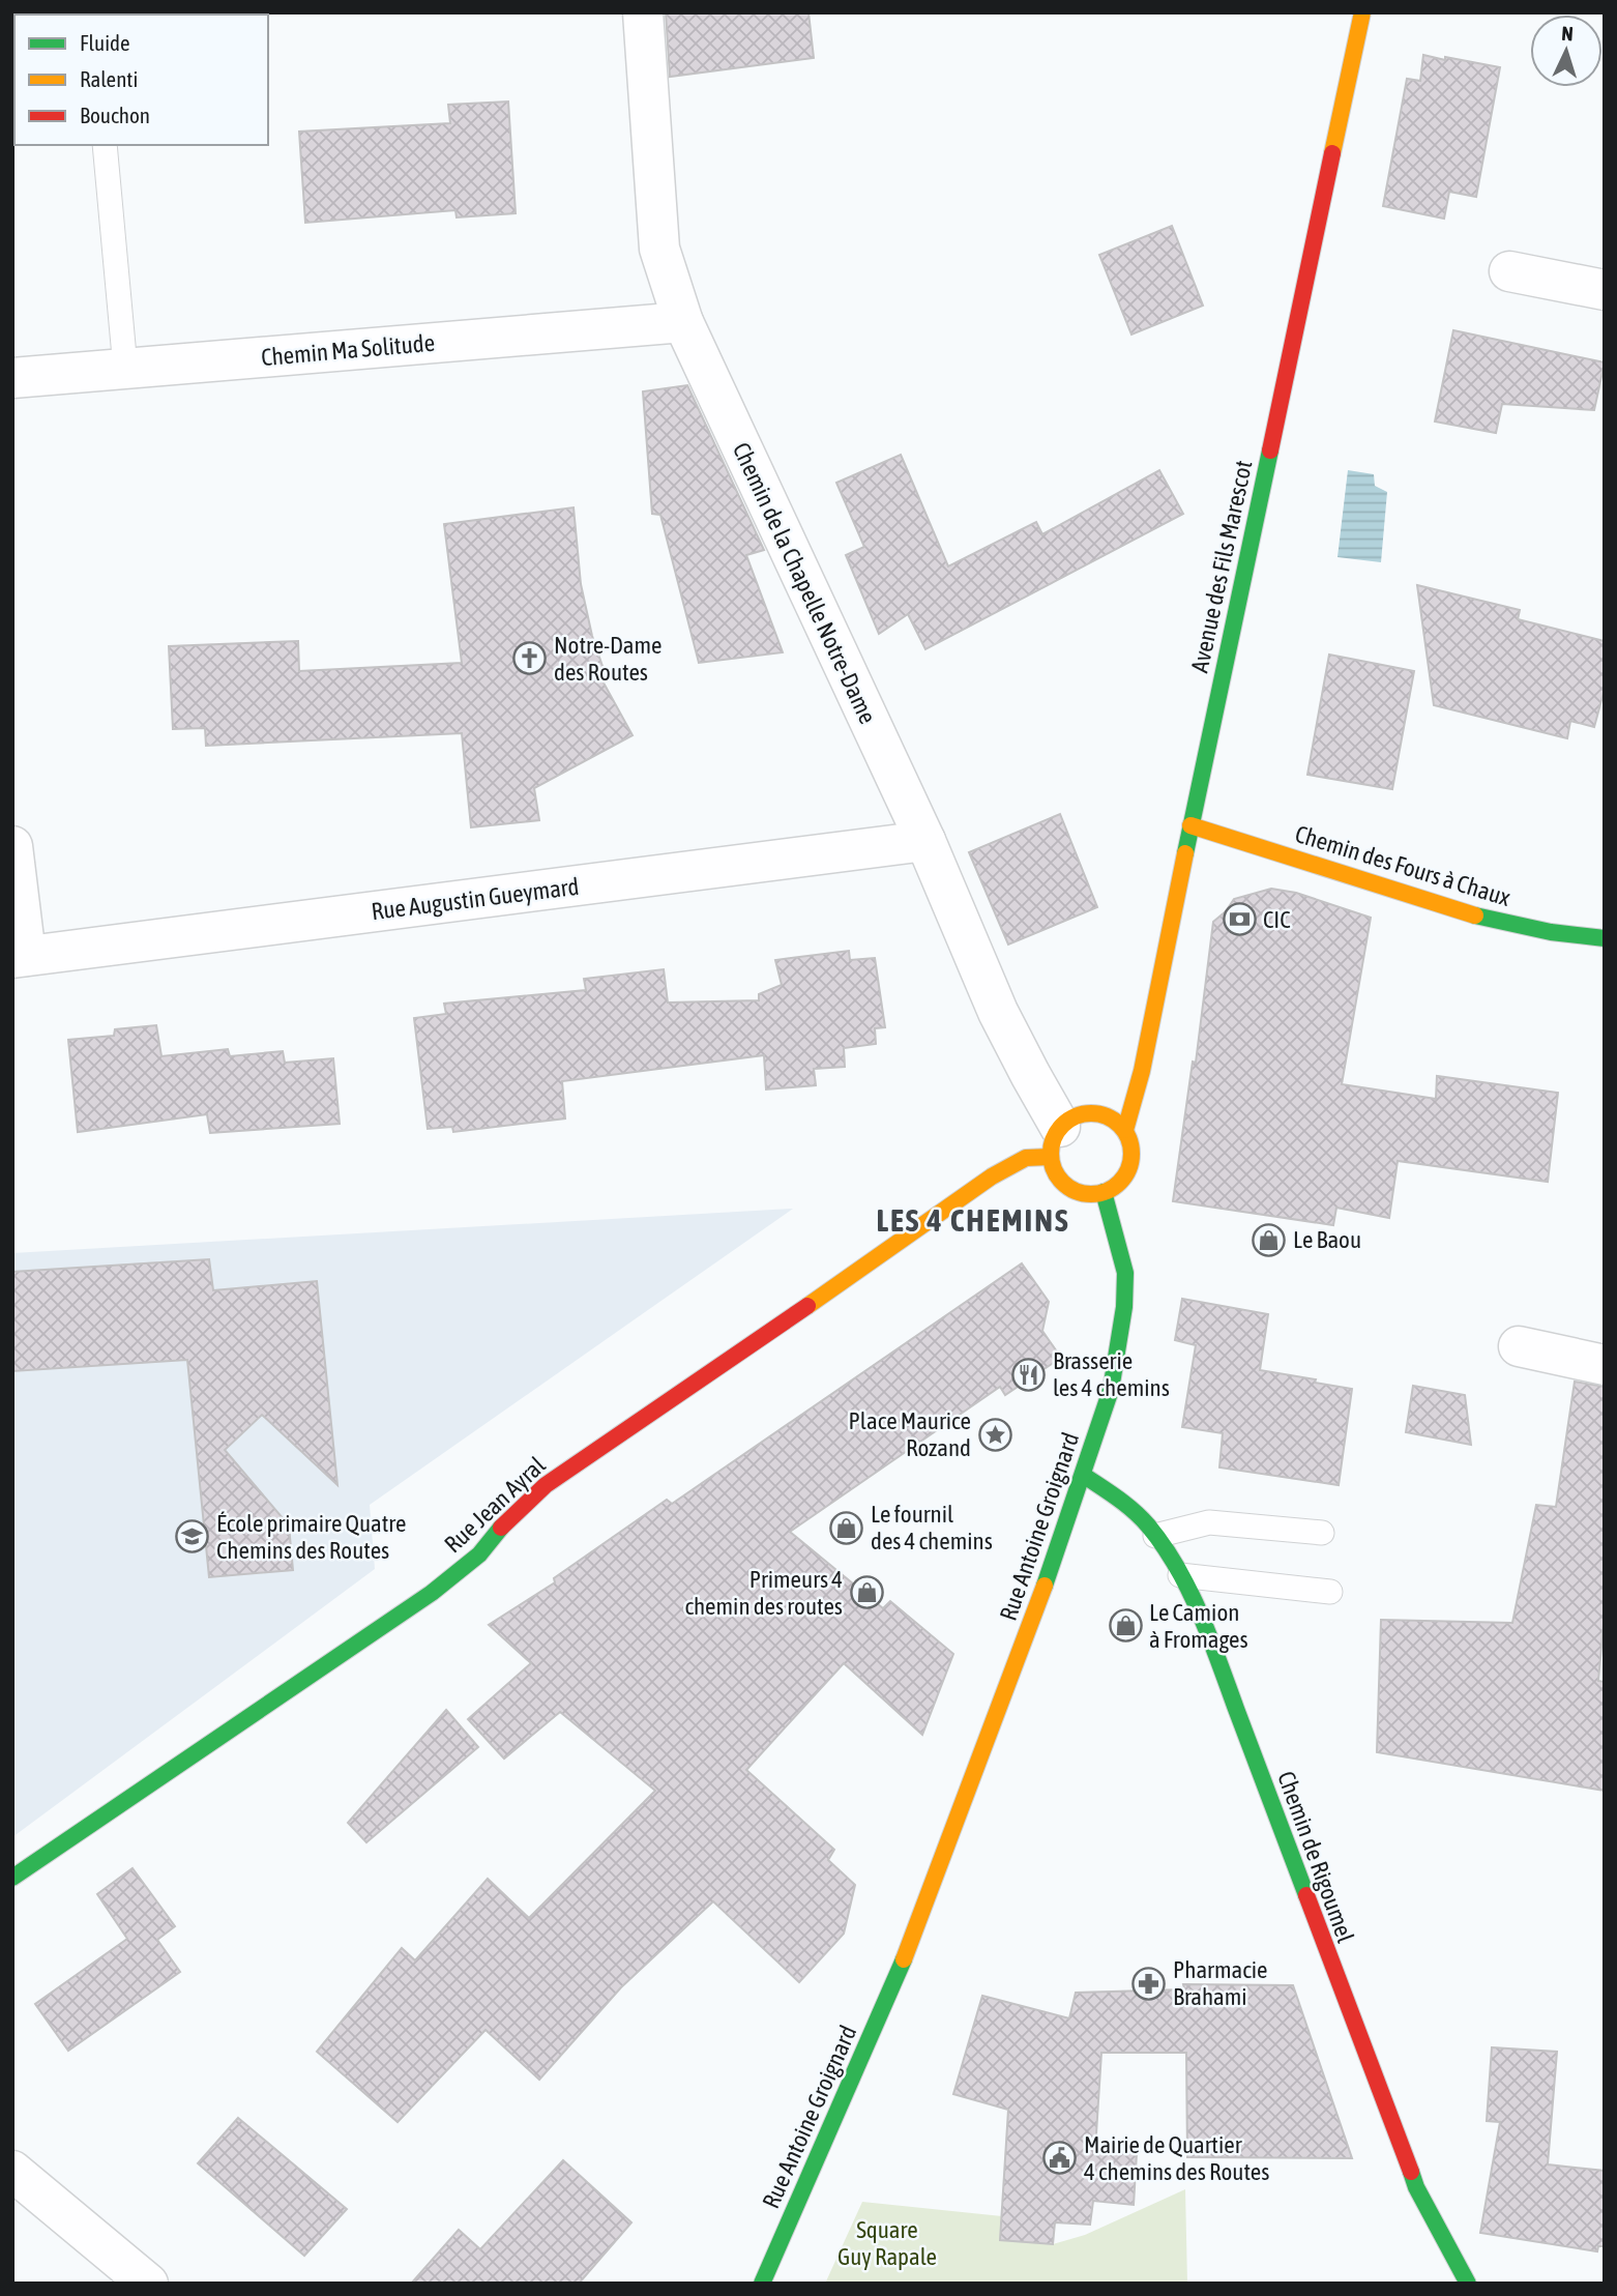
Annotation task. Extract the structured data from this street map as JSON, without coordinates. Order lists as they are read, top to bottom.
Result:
{
  "streets": {
    "main road": [
      "Avenue des Fils Marescot",
      "Chemin des Fours à Chaux",
      "Rue Jean Ayral",
      "Rue Antoine Groignard",
      "Chemin de Rigoumel"
    ],
    "street": ["Chemin Ma Solitude", "Chemin de la Chapelle Notre-Dame", "Rue Augustin Gueymard"]
  },
  "crossings": [
    ["Chemin Ma Solitude", "Chemin de la Chapelle Notre-Dame"],
    ["Avenue des Fils Marescot", "Chemin de la Chapelle Notre-Dame"],
    ["Avenue des Fils Marescot", "Chemin des Fours à Chaux"],
    ["Avenue des Fils Marescot", "Rue Jean Ayral"],
    ["Avenue des Fils Marescot", "Rue Antoine Groignard"],
    ["Chemin de la Chapelle Notre-Dame", "Rue Augustin Gueymard"],
    ["Chemin de la Chapelle Notre-Dame", "Rue Jean Ayral"],
    ["Chemin de la Chapelle Notre-Dame", "Rue Antoine Groignard"],
    ["Rue Jean Ayral", "Rue Antoine Groignard"],
    ["Rue Antoine Groignard", "Chemin de Rigoumel"]
  ],
  "districts": ["LES 4 CHEMINS"],
  "parks": ["Square Guy Rapale"],
  "places": {
    "church": ["Notre-Dame des Routes"],
    "bank": ["CIC"],
    "shop": [
      "Le Baou",
      "Le fournil des 4 chemins",
      "Primeurs 4 chemin des routes",
      "Le Camion à Fromages"
    ],
    "restaurant": ["Brasserie les 4 chemins"],
    "place": ["Place Maurice Rozand"],
    "school or university": ["École primaire Quatre Chemins des Routes"],
    "pharmacy": ["Pharmacie Brahami"],
    "public building": ["Mairie de Quartier 4 chemins des Routes"]
  },
  "legend": ["Fluide", "Ralenti", "Bouchon"],
  "north": "top"
}
